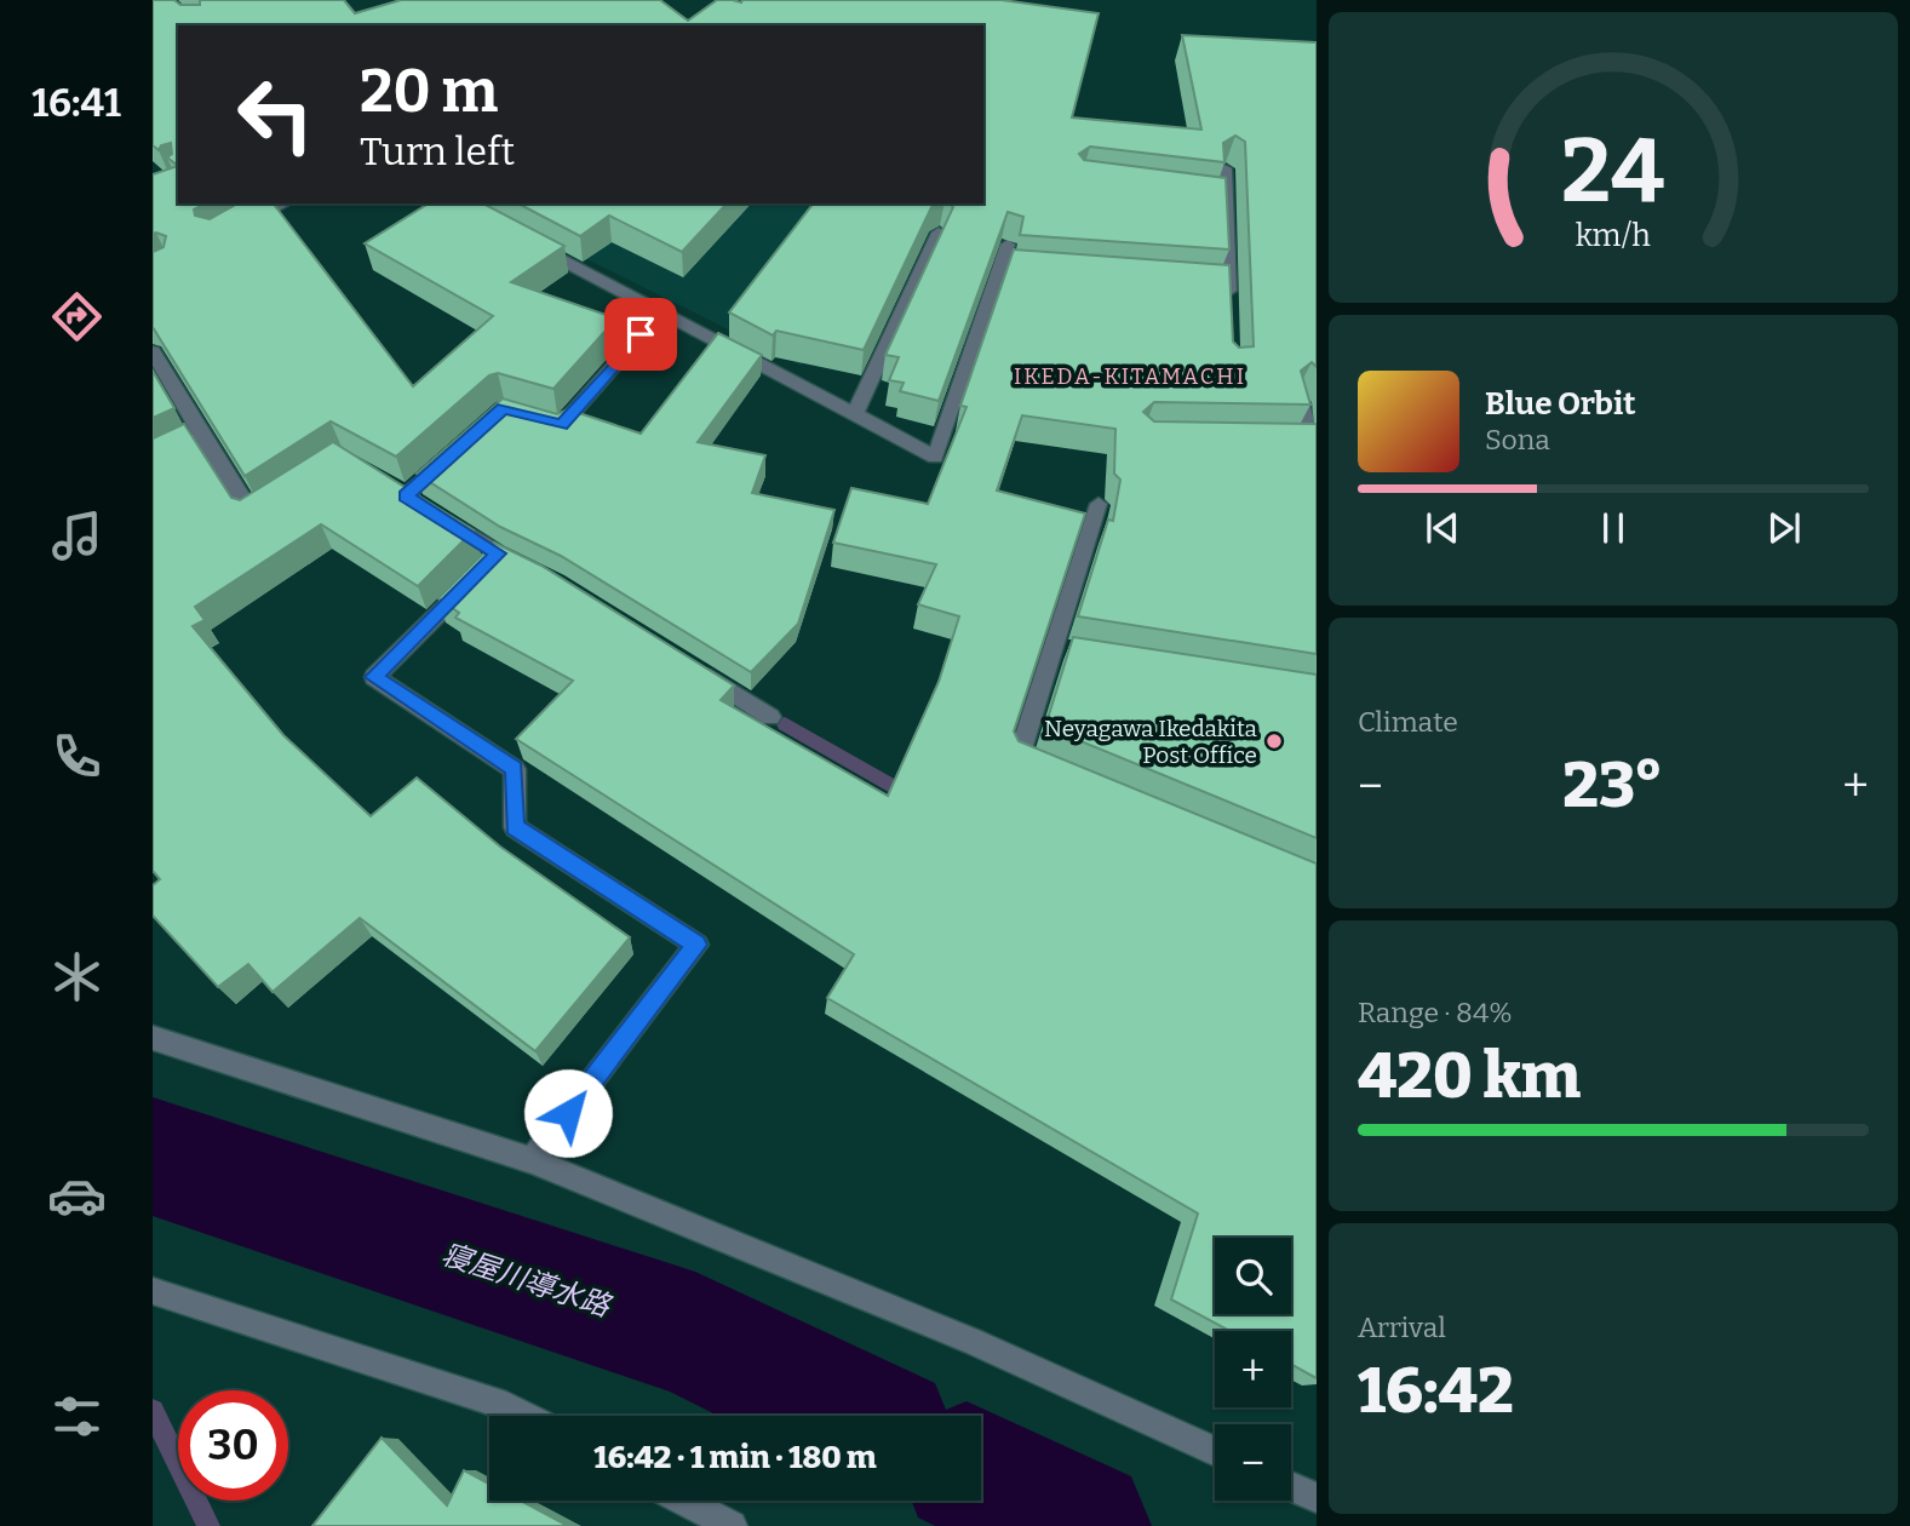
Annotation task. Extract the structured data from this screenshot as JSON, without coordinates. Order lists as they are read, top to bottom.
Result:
{
  "districts": ["IKEDA-KITAMACHI"],
  "water": ["寝屋川導水路"],
  "places": ["Neyagawa Ikedakita Post Office"],
  "page": {
    "tabs": "16:41",
    "turn": ["20 m", "Turn left"],
    "song": ["Blue Orbit", "Sona"],
    "tile": [
      "Climate",
      ["Range · 84%", "420 km"],
      ["Arrival", "16:42"]
    ],
    "heat": ["−", "23°", "+"],
    "map_buttons": ["+", "−"],
    "limit": "30",
    "trip": "16:42 · 1 min · 180 m",
    "gauge": ["24", "km/h"]
  }
}
